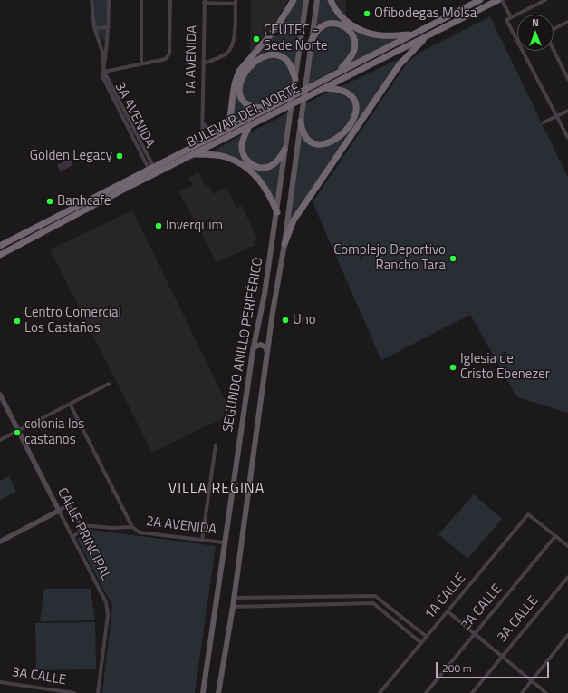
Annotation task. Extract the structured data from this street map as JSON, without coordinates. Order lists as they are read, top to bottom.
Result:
{
  "streets": {
    "highway": ["BULEVAR DEL NORTE"],
    "main road": ["SEGUNDO ANILLO PERIFÉRICO"],
    "street": [
      "1A AVENIDA",
      "3A AVENIDA",
      "2A AVENIDA",
      "CALLE PRINCIPAL",
      "1A CALLE",
      "2A CALLE",
      "3A CALLE"
    ]
  },
  "crossings": [
    ["1A AVENIDA", "BULEVAR DEL NORTE"],
    ["3A AVENIDA", "BULEVAR DEL NORTE"],
    ["SEGUNDO ANILLO PERIFÉRICO", "2A AVENIDA"],
    ["1A CALLE", "2A CALLE"]
  ],
  "districts": ["VILLA REGINA"],
  "places": [
    "Ofibodegas Molsa",
    "CEUTEC - Sede Norte",
    "Golden Legacy",
    "Banhcafe",
    "Inverquim",
    "Complejo Deportivo Rancho Tara",
    "Uno",
    "Centro Comercial Los Castaños",
    "Iglesia de Cristo Ebenezer",
    "colonia los castaños"
  ],
  "scale_bar": "200 m",
  "north": "top"
}
